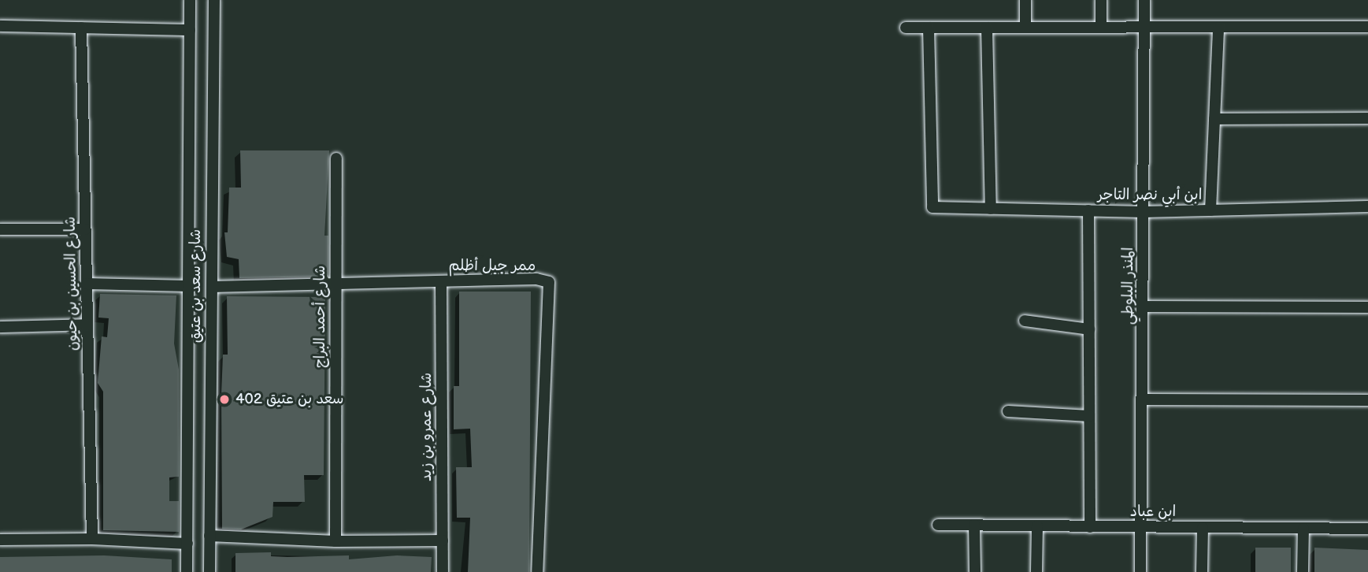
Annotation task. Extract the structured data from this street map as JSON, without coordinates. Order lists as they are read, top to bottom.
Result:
{
  "streets": {
    "street": [
      "ابن أبي نصر التاجر",
      "ممر جبل أظلم",
      "شارع الحسين بن حيون",
      "شارع سعد بن عتيق",
      "المنذر البلوطي",
      "شارع أحمد البراج",
      "شارع عمرو بن زيد",
      "ابن عباد"
    ]
  },
  "crossings": [
    ["ابن أبي نصر التاجر", "المنذر البلوطي"],
    ["ممر جبل أظلم", "شارع سعد بن عتيق"],
    ["ممر جبل أظلم", "شارع أحمد البراج"],
    ["ممر جبل أظلم", "شارع عمرو بن زيد"],
    ["المنذر البلوطي", "ابن عباد"]
  ],
  "places": ["سعد بن عتيق 402"]
}
